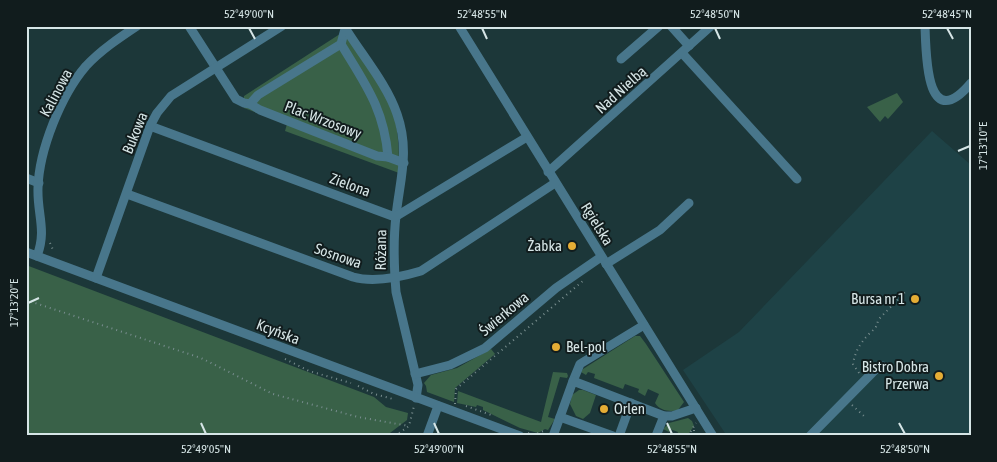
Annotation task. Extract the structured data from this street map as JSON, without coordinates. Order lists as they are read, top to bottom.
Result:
{
  "streets": {
    "street": [
      "Nad Nielbą",
      "Kalinowa",
      "Plac Wrzosowy",
      "Bukowa",
      "Zielona",
      "Rgielska",
      "Różana",
      "Sosnowa",
      "Świerkowa",
      "Kcyńska"
    ]
  },
  "crossings": [
    ["Nad Nielbą", "Rgielska"],
    ["Kalinowa", "Kcyńska"],
    ["Plac Wrzosowy", "Różana"],
    ["Bukowa", "Zielona"],
    ["Bukowa", "Sosnowa"],
    ["Bukowa", "Kcyńska"],
    ["Zielona", "Różana"],
    ["Rgielska", "Sosnowa"],
    ["Rgielska", "Świerkowa"],
    ["Różana", "Sosnowa"],
    ["Różana", "Świerkowa"],
    ["Różana", "Kcyńska"]
  ],
  "places": [
    "Żabka",
    "Bursa nr 1",
    "Bel-pol",
    "Bistro Dobra Przerwa",
    "Orlen"
  ],
  "coordinates": [
    "52°49'00\"N",
    "52°48'55\"N",
    "52°48'50\"N",
    "52°48'45\"N",
    "17°13'10\"E",
    "17°13'20\"E",
    "52°49'05\"N"
  ]
}
